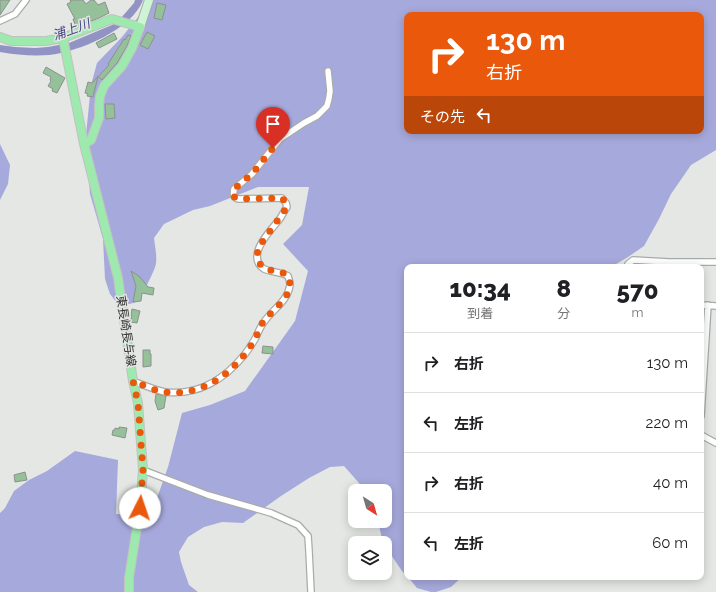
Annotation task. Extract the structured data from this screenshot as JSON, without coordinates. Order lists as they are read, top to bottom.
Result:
{
  "streets": {
    "main road": ["東長崎長与線"]
  },
  "water": ["浦上川"],
  "north": "bottom right",
  "page": {
    "turn": ["130 m", "右折"],
    "then": "その先",
    "eta": [
      "10:34",
      "到着",
      "8",
      "分",
      "570",
      "m"
    ],
    "list": [
      {
        "name": "右折",
        "value": "130 m"
      },
      {
        "name": "左折",
        "value": "220 m"
      },
      {
        "name": "右折",
        "value": "40 m"
      },
      {
        "name": "左折",
        "value": "60 m"
      }
    ]
  }
}
